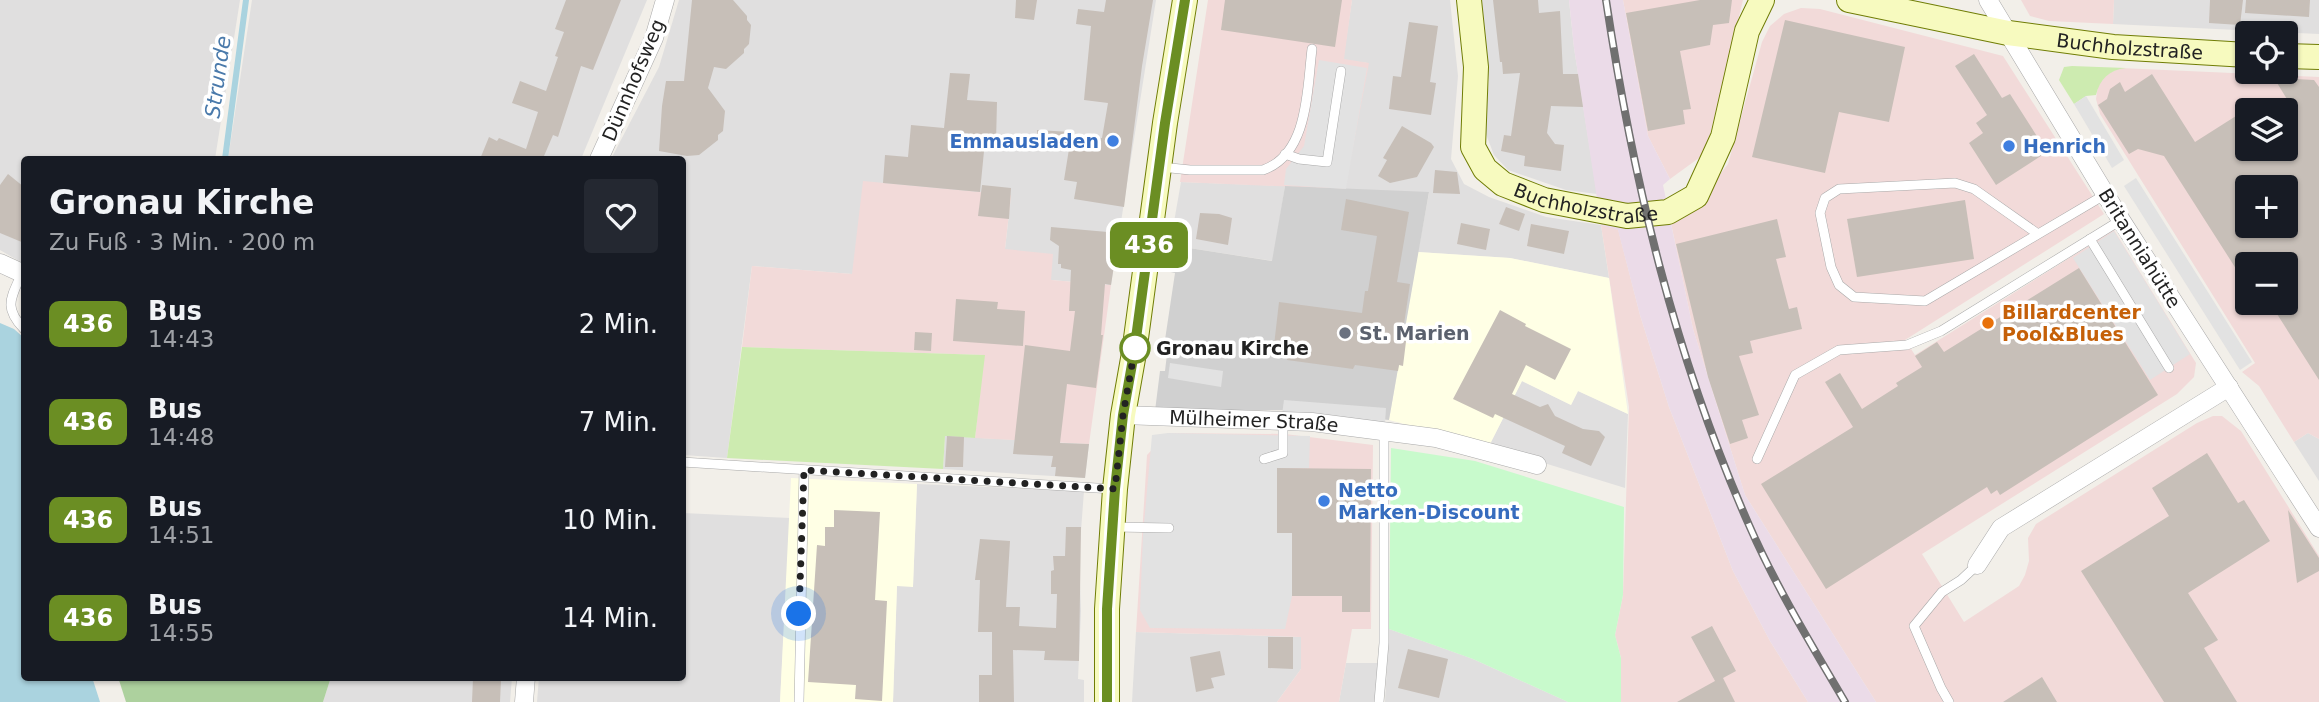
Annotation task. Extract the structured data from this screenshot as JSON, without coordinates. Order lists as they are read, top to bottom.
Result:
{
  "streets": {
    "street": [
      "Buchholzstraße",
      "Dünnhofsweg",
      "Britanniahütte",
      "Mülheimer Straße"
    ]
  },
  "crossings": [
    ["Buchholzstraße", "Britanniahütte"]
  ],
  "water": ["Strunde"],
  "places": [
    "Emmausladen",
    "Henrich",
    "Billardcenter Pool&Blues",
    "St. Marien",
    "Gronau Kirche",
    "Netto Marken-Discount"
  ],
  "lines": ["bus line 436"],
  "page": {
    "on_map": "436",
    "map_buttons": ["+", "−"],
    "heading": ["Gronau Kirche", "Zu Fuß · 3 Min. · 200 m"],
    "list": [
      {
        "mark": "436",
        "name": "Bus",
        "note": "14:43",
        "value": "2 Min."
      },
      {
        "mark": "436",
        "name": "Bus",
        "note": "14:48",
        "value": "7 Min."
      },
      {
        "mark": "436",
        "name": "Bus",
        "note": "14:51",
        "value": "10 Min."
      },
      {
        "mark": "436",
        "name": "Bus",
        "note": "14:55",
        "value": "14 Min."
      }
    ]
  }
}
